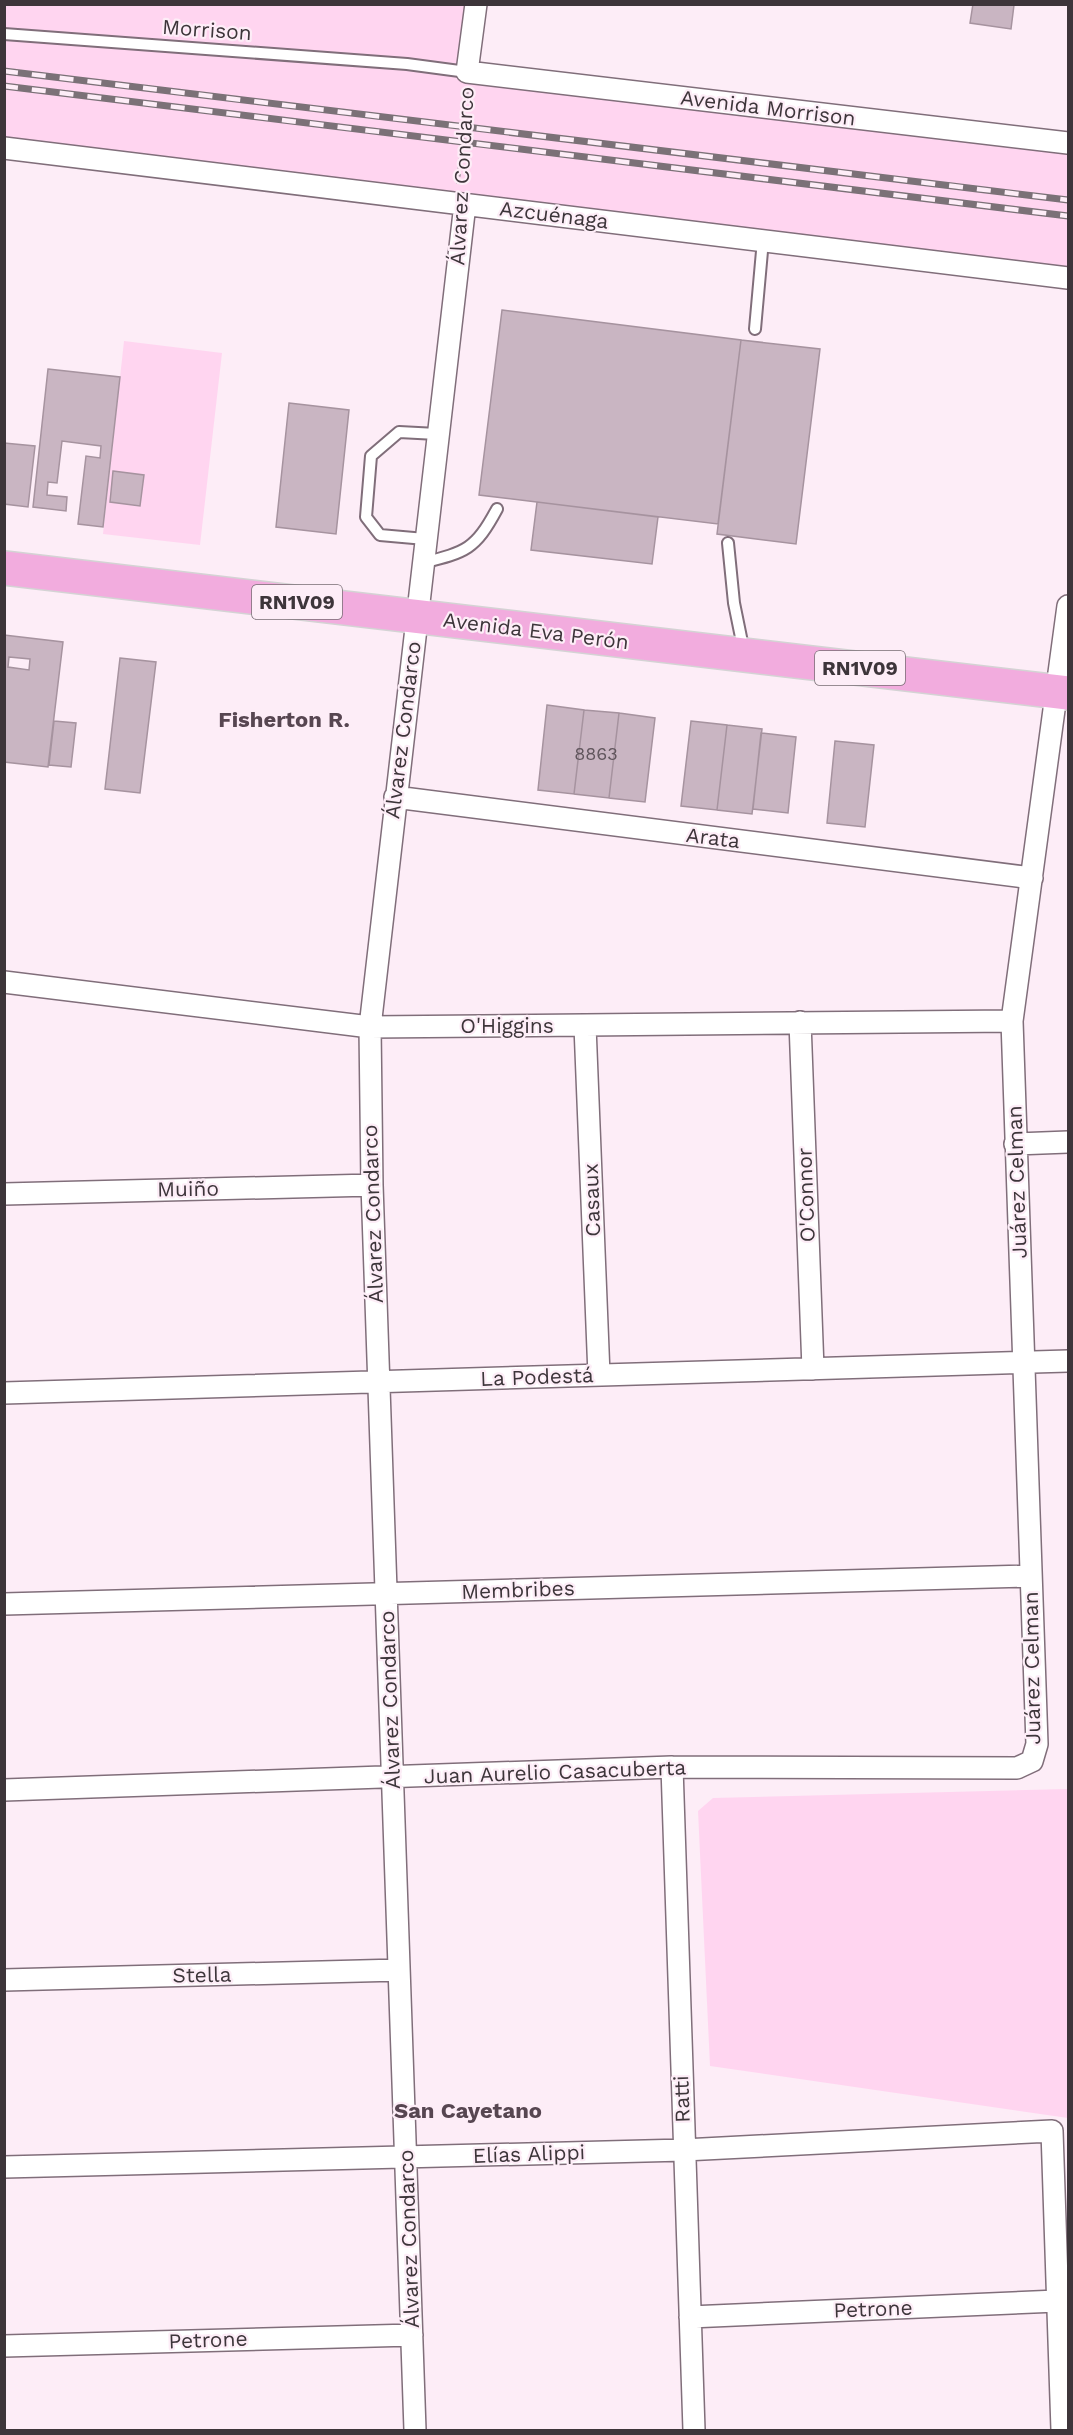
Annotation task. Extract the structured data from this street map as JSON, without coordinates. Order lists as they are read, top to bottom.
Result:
{
  "streets": {
    "main road": ["RN1V09", "Avenida Eva Perón"],
    "street": [
      "Avenida Morrison",
      "Álvarez Condarco",
      "Azcuénaga",
      "Arata",
      "O'Higgins",
      "Juárez Celman",
      "Muiño",
      "O'Connor",
      "Casaux",
      "La Podestá",
      "Membribes",
      "Juan Aurelio Casacuberta",
      "Stella",
      "Ratti",
      "Elías Alippi",
      "Petrone"
    ],
    "lane": ["Morrison"]
  },
  "crossings": [
    ["Morrison", "Avenida Morrison"],
    ["Morrison", "Álvarez Condarco"],
    ["Avenida Morrison", "Álvarez Condarco"],
    ["Álvarez Condarco", "Azcuénaga"],
    ["Álvarez Condarco", "Avenida Eva Perón"],
    ["Álvarez Condarco", "Arata"],
    ["Álvarez Condarco", "O'Higgins"],
    ["Álvarez Condarco", "Muiño"],
    ["Álvarez Condarco", "La Podestá"],
    ["Álvarez Condarco", "Membribes"],
    ["Álvarez Condarco", "Juan Aurelio Casacuberta"],
    ["Álvarez Condarco", "Stella"],
    ["Álvarez Condarco", "Elías Alippi"],
    ["Álvarez Condarco", "Petrone"],
    ["Avenida Eva Perón", "Juárez Celman"],
    ["Arata", "Juárez Celman"],
    ["O'Higgins", "Juárez Celman"],
    ["O'Higgins", "O'Connor"],
    ["O'Higgins", "Casaux"],
    ["Juárez Celman", "La Podestá"],
    ["Juárez Celman", "Membribes"],
    ["Juárez Celman", "Juan Aurelio Casacuberta"],
    ["O'Connor", "La Podestá"],
    ["Casaux", "La Podestá"],
    ["Juan Aurelio Casacuberta", "Ratti"],
    ["Ratti", "Elías Alippi"],
    ["Ratti", "Petrone"],
    ["Elías Alippi", "Petrone"]
  ],
  "districts": ["Fisherton R.", "San Cayetano"],
  "house_numbers": ["8863"]
}
